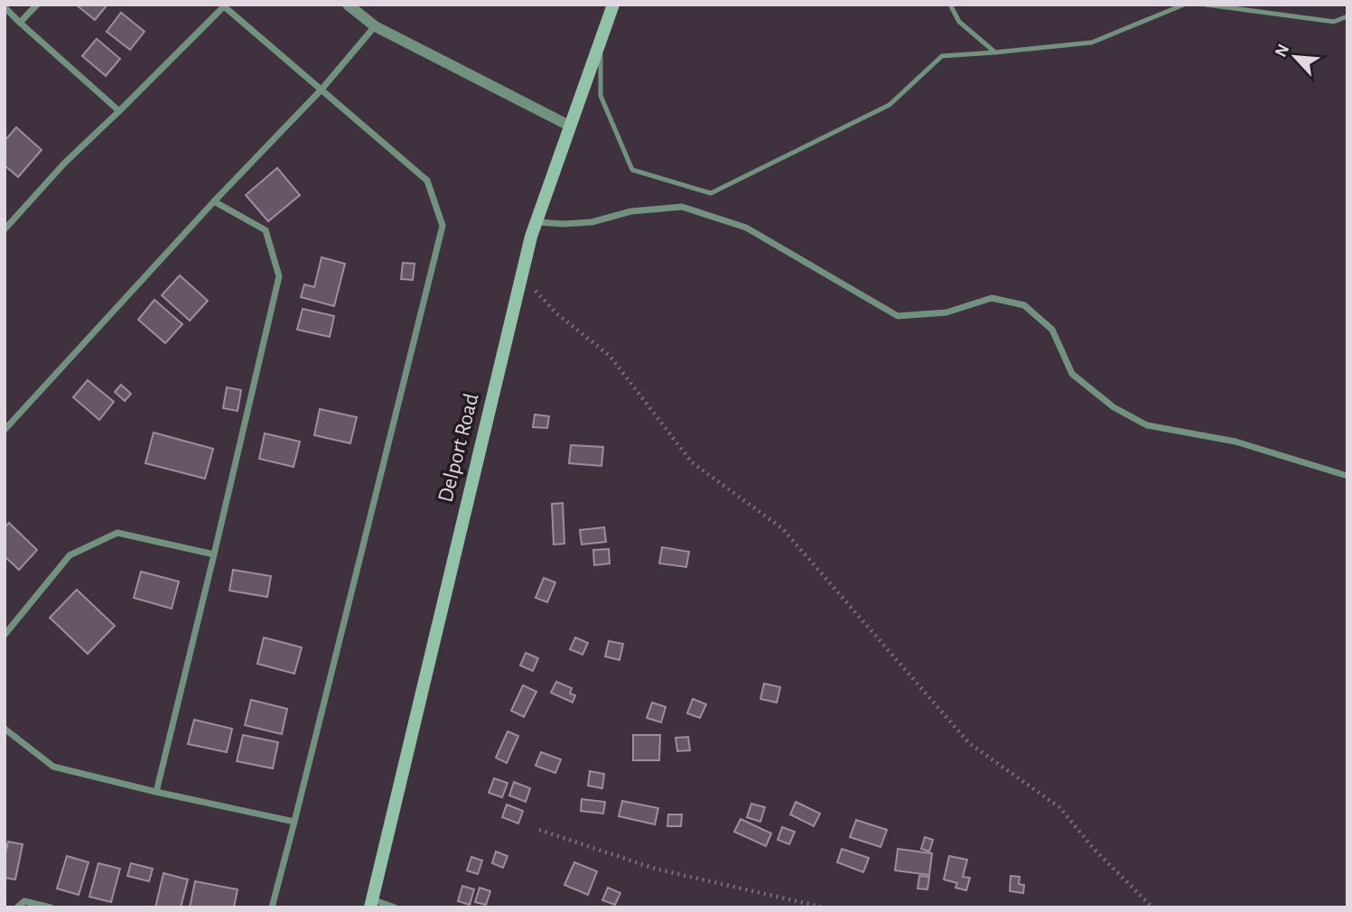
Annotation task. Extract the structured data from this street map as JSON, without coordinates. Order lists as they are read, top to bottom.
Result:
{
  "streets": {
    "main road": ["Delport Road"]
  },
  "north": "top left"
}
